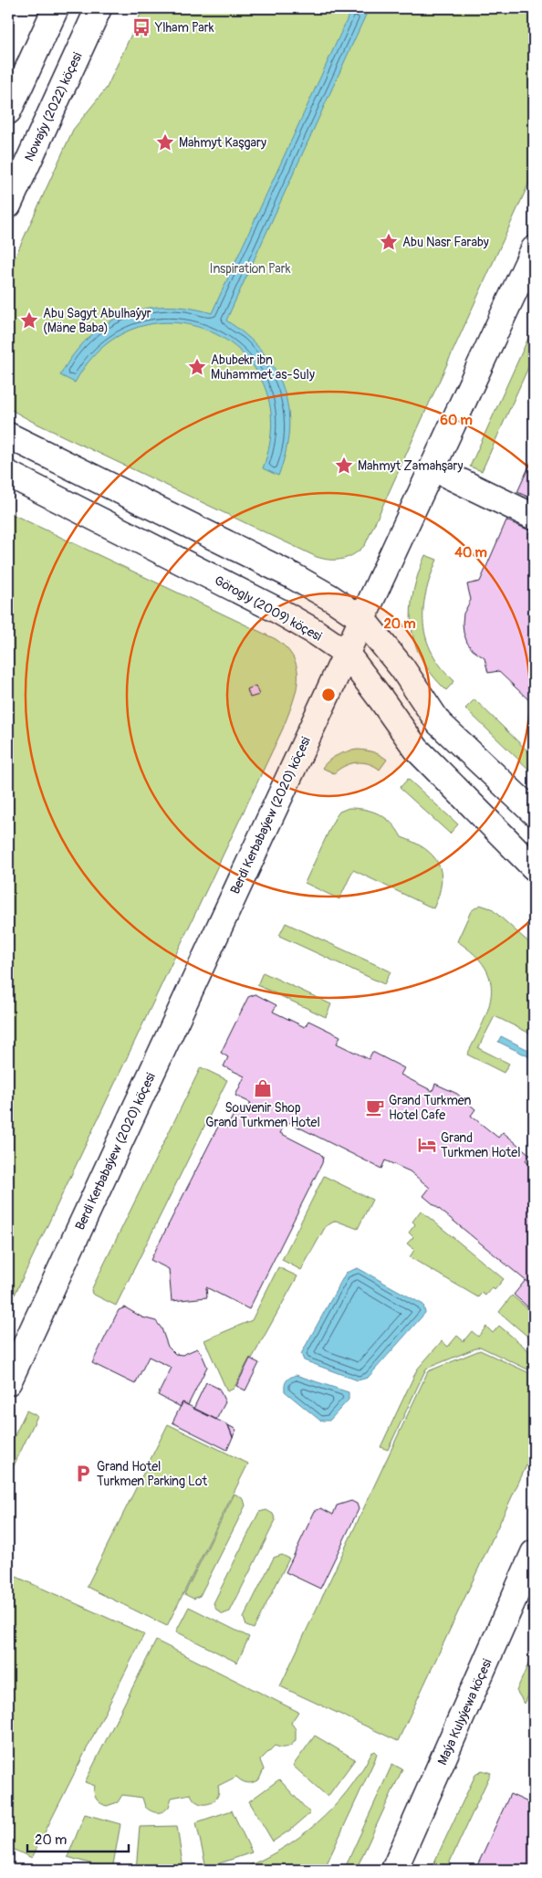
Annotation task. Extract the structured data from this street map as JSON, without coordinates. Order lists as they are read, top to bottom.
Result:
{
  "streets": {
    "street": [
      "Nowaýy (2022) köçesi",
      "Görogly (2009) köçesi",
      "Berdi Kerbabaýew (2020) köçesi",
      "Maýa Kulyýewa köçesi"
    ]
  },
  "crossings": [
    ["Görogly (2009) köçesi", "Berdi Kerbabaýew (2020) köçesi"]
  ],
  "parks": ["Inspiration Park"],
  "places": {
    "bus stop": ["Ylham Park"],
    "place": [
      "Mahmyt Kaşgary",
      "Abu Nasr Faraby",
      "Abu Sagyt Abulhaýyr (Mäne Baba)",
      "Abubekr ibn Muhammet as-Suly",
      "Mahmyt Zamahşary"
    ],
    "shop": ["Souvenir Shop Grand Turkmen Hotel"],
    "cafe": ["Grand Turkmen Hotel Cafe"],
    "hotel": ["Grand Turkmen Hotel"],
    "parking": ["Grand Hotel Turkmen Parking Lot"]
  },
  "scale_bar": "20 m",
  "rings": ["60 m", "40 m", "20 m"]
}
